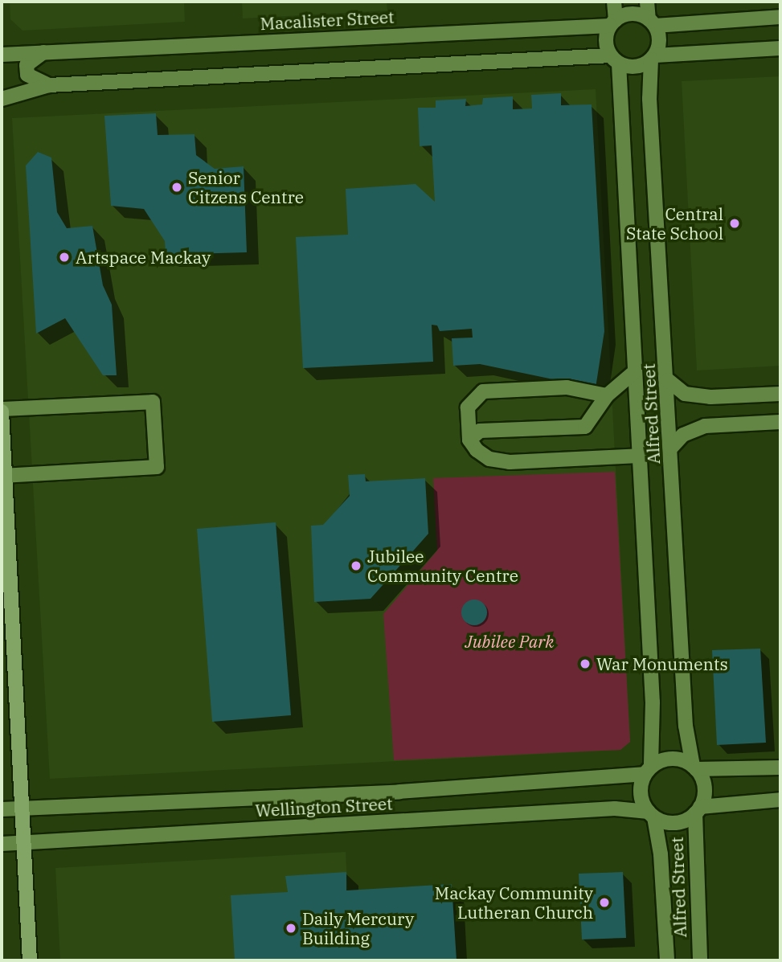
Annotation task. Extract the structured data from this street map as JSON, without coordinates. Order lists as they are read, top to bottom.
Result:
{
  "streets": {
    "street": ["Macalister Street", "Alfred Street", "Wellington Street"]
  },
  "crossings": [
    ["Macalister Street", "Alfred Street"],
    ["Alfred Street", "Wellington Street"]
  ],
  "parks": ["Jubilee Park"],
  "places": [
    "Senior Citzens Centre",
    "Central State School",
    "Artspace Mackay",
    "Jubilee Community Centre",
    "War Monuments",
    "Mackay Community Lutheran Church",
    "Daily Mercury Building"
  ]
}
